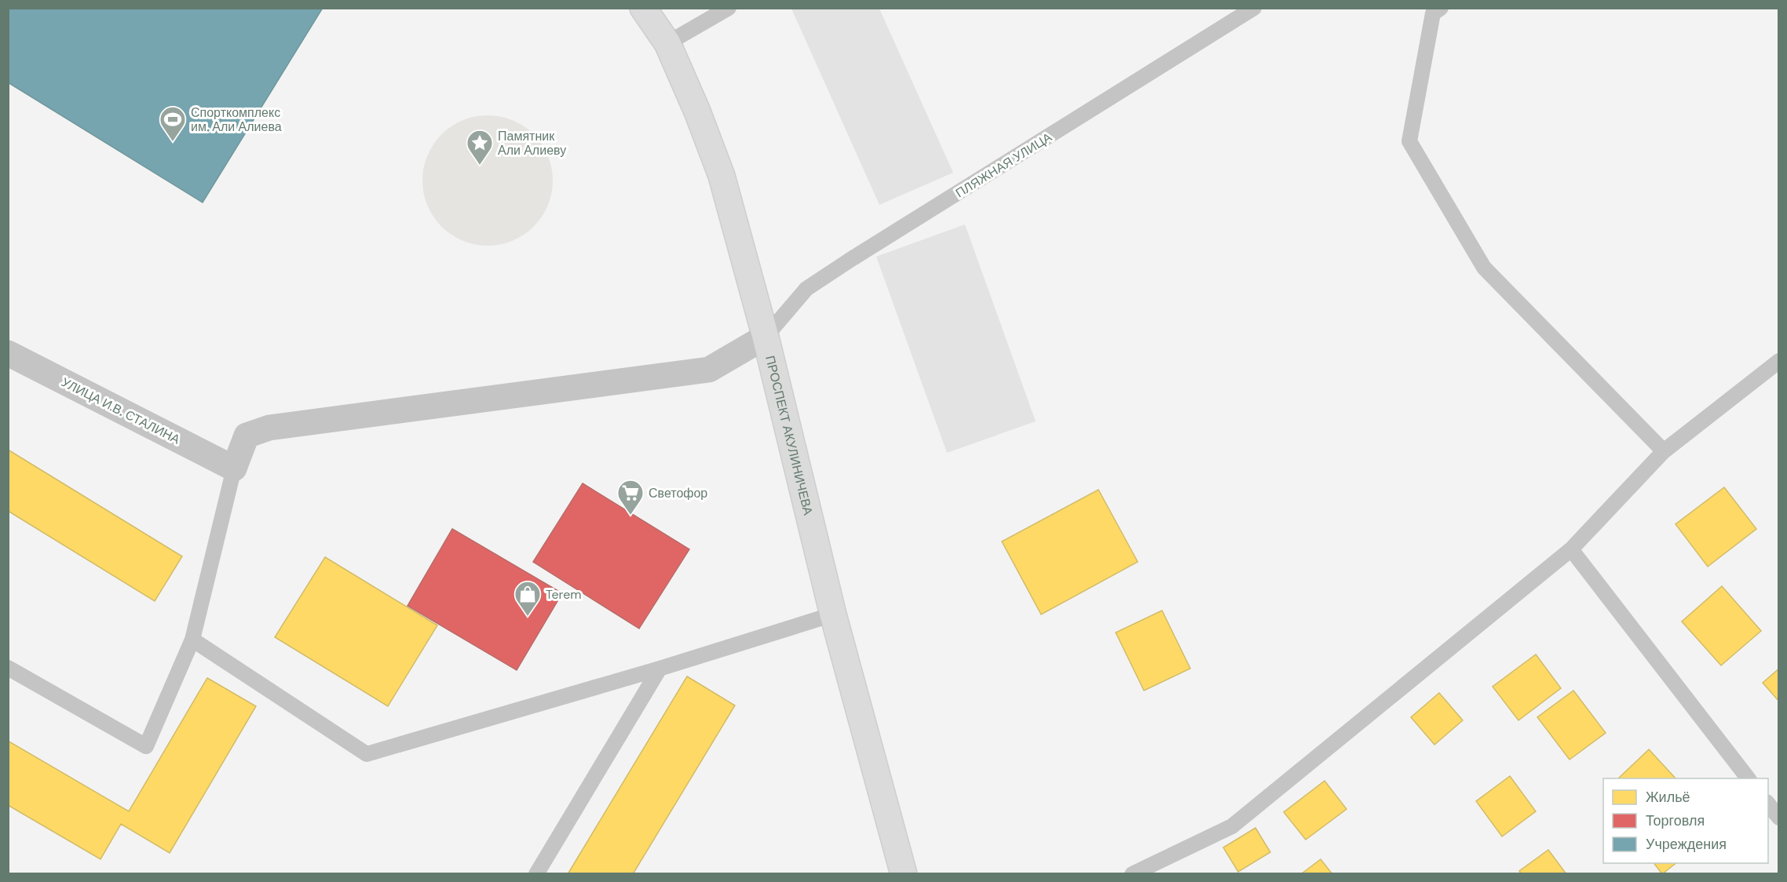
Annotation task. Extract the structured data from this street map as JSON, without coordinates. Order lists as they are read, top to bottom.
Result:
{
  "streets": {
    "main road": ["ПРОСПЕКТ АКУЛИНИЧЕВА"],
    "street": ["УЛИЦА И.В. СТАЛИНА"],
    "lane": ["ПЛЯЖНАЯ УЛИЦА"]
  },
  "crossings": [
    ["ПЛЯЖНАЯ УЛИЦА", "ПРОСПЕКТ АКУЛИНИЧЕВА"]
  ],
  "places": {
    "sports": ["Спорткомплекс им. Али Алиева"],
    "place": ["Памятник Али Алиеву"],
    "supermarket": ["Светофор"],
    "shop": ["Terem"]
  },
  "legend": ["Жильё", "Торговля", "Учреждения"]
}
